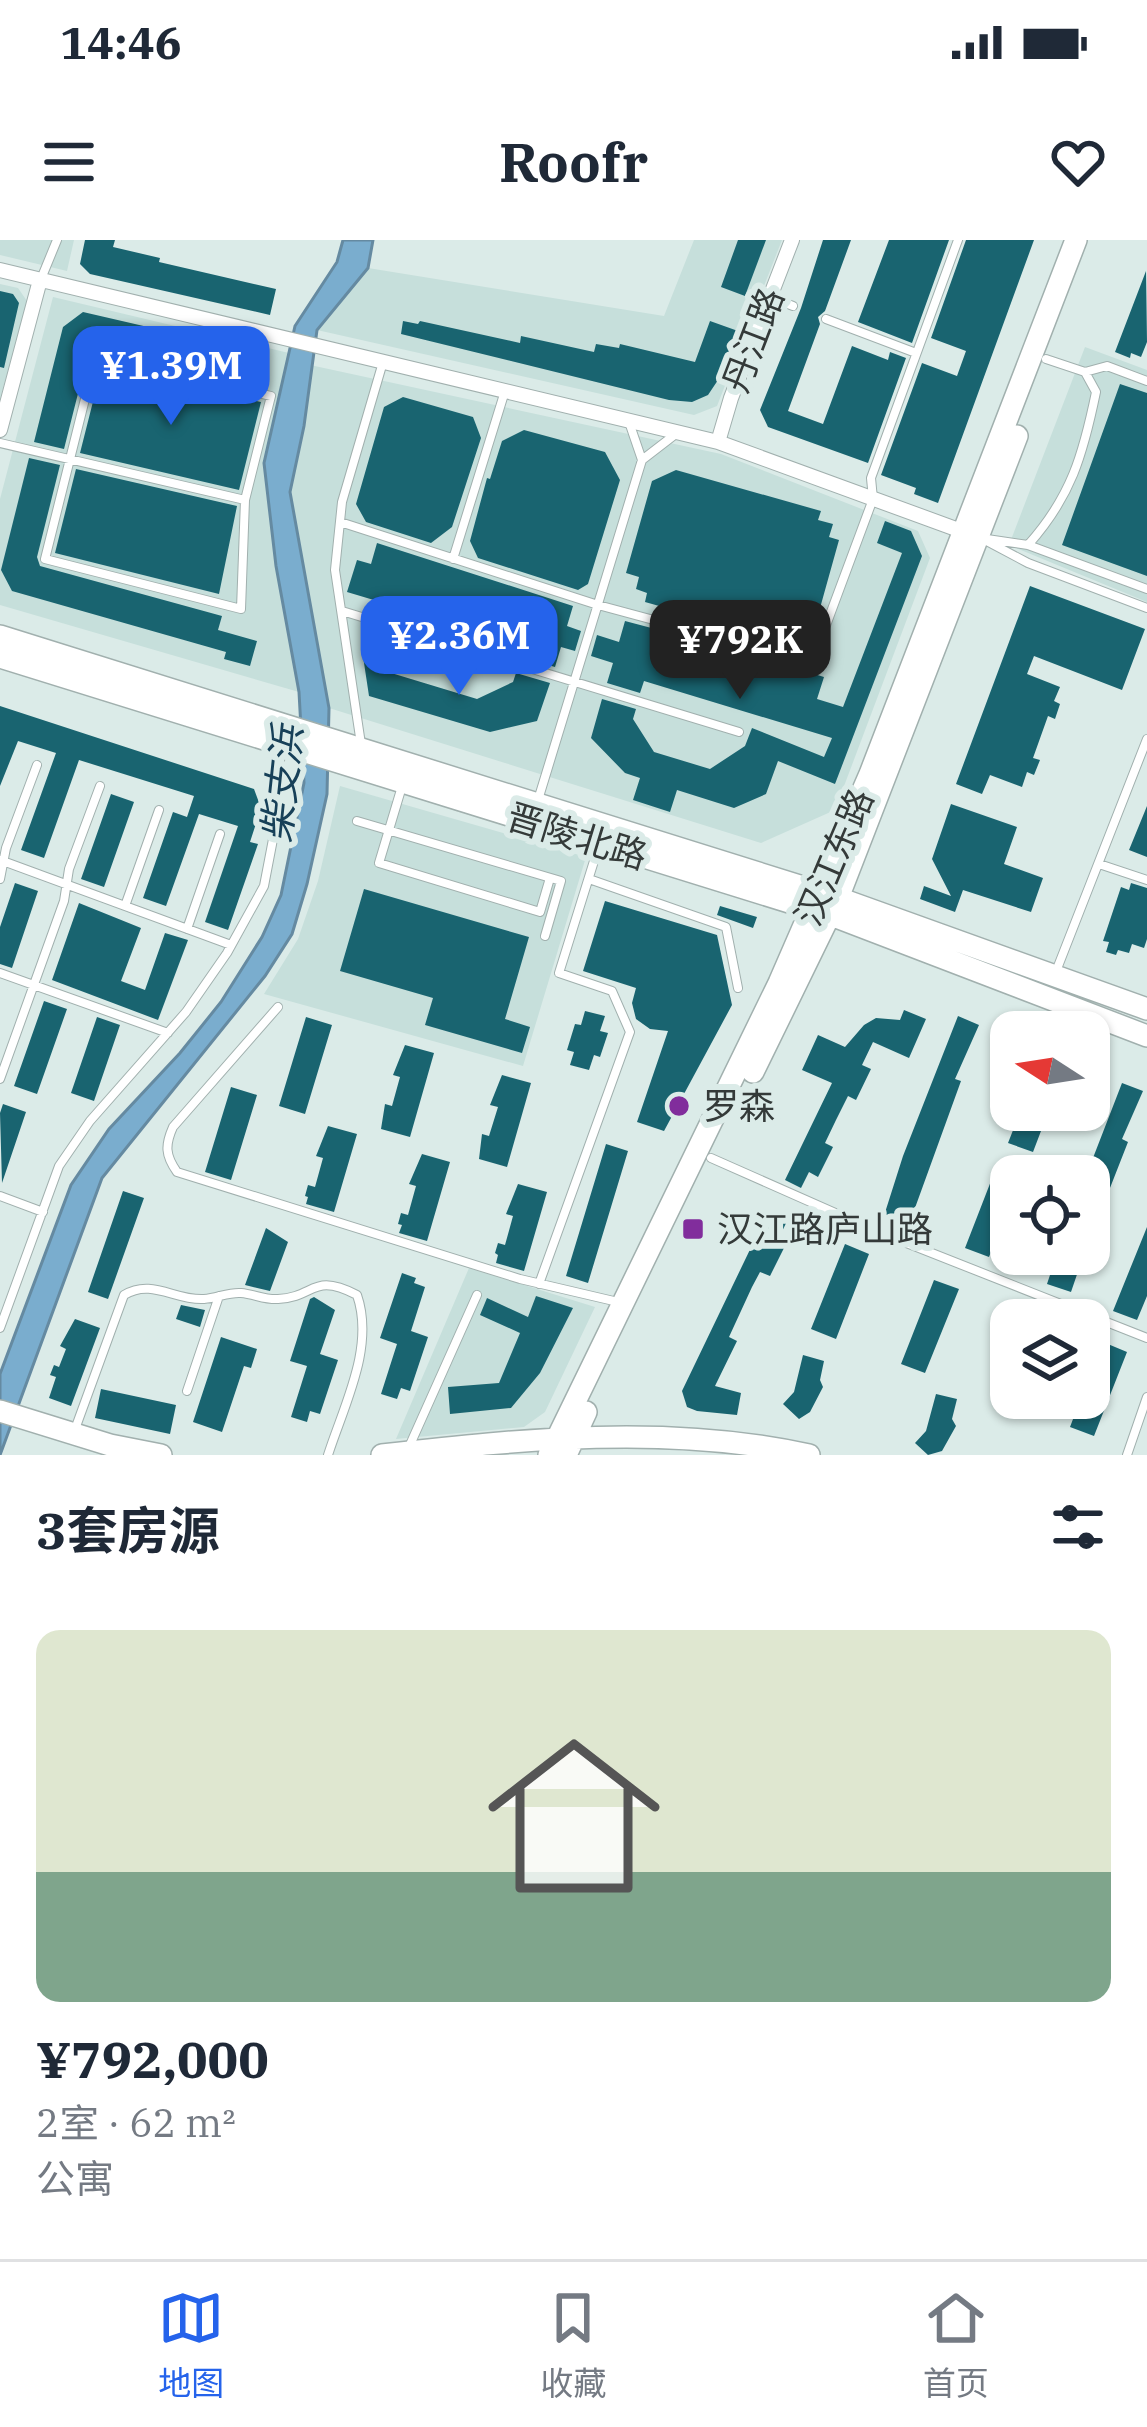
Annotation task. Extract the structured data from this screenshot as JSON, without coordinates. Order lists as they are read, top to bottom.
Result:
{
  "streets": {
    "main road": ["晋陵北路", "汉江东路"],
    "street": ["丹江路"]
  },
  "crossings": [
    ["晋陵北路", "汉江东路"]
  ],
  "water": ["柴支浜"],
  "places": {
    "other": ["罗森"],
    "transit": ["汉江路庐山路"]
  },
  "north": "left",
  "page": {
    "status": "14:46",
    "header": "Roofr",
    "price": ["¥1.39M", "¥2.36M", "¥792K"],
    "heading": "3套房源",
    "list": [
      {
        "name": "¥792,000",
        "note": "2室 · 62 m² · 公寓"
      }
    ],
    "tabs": ["地图", "收藏", "首页"]
  }
}
